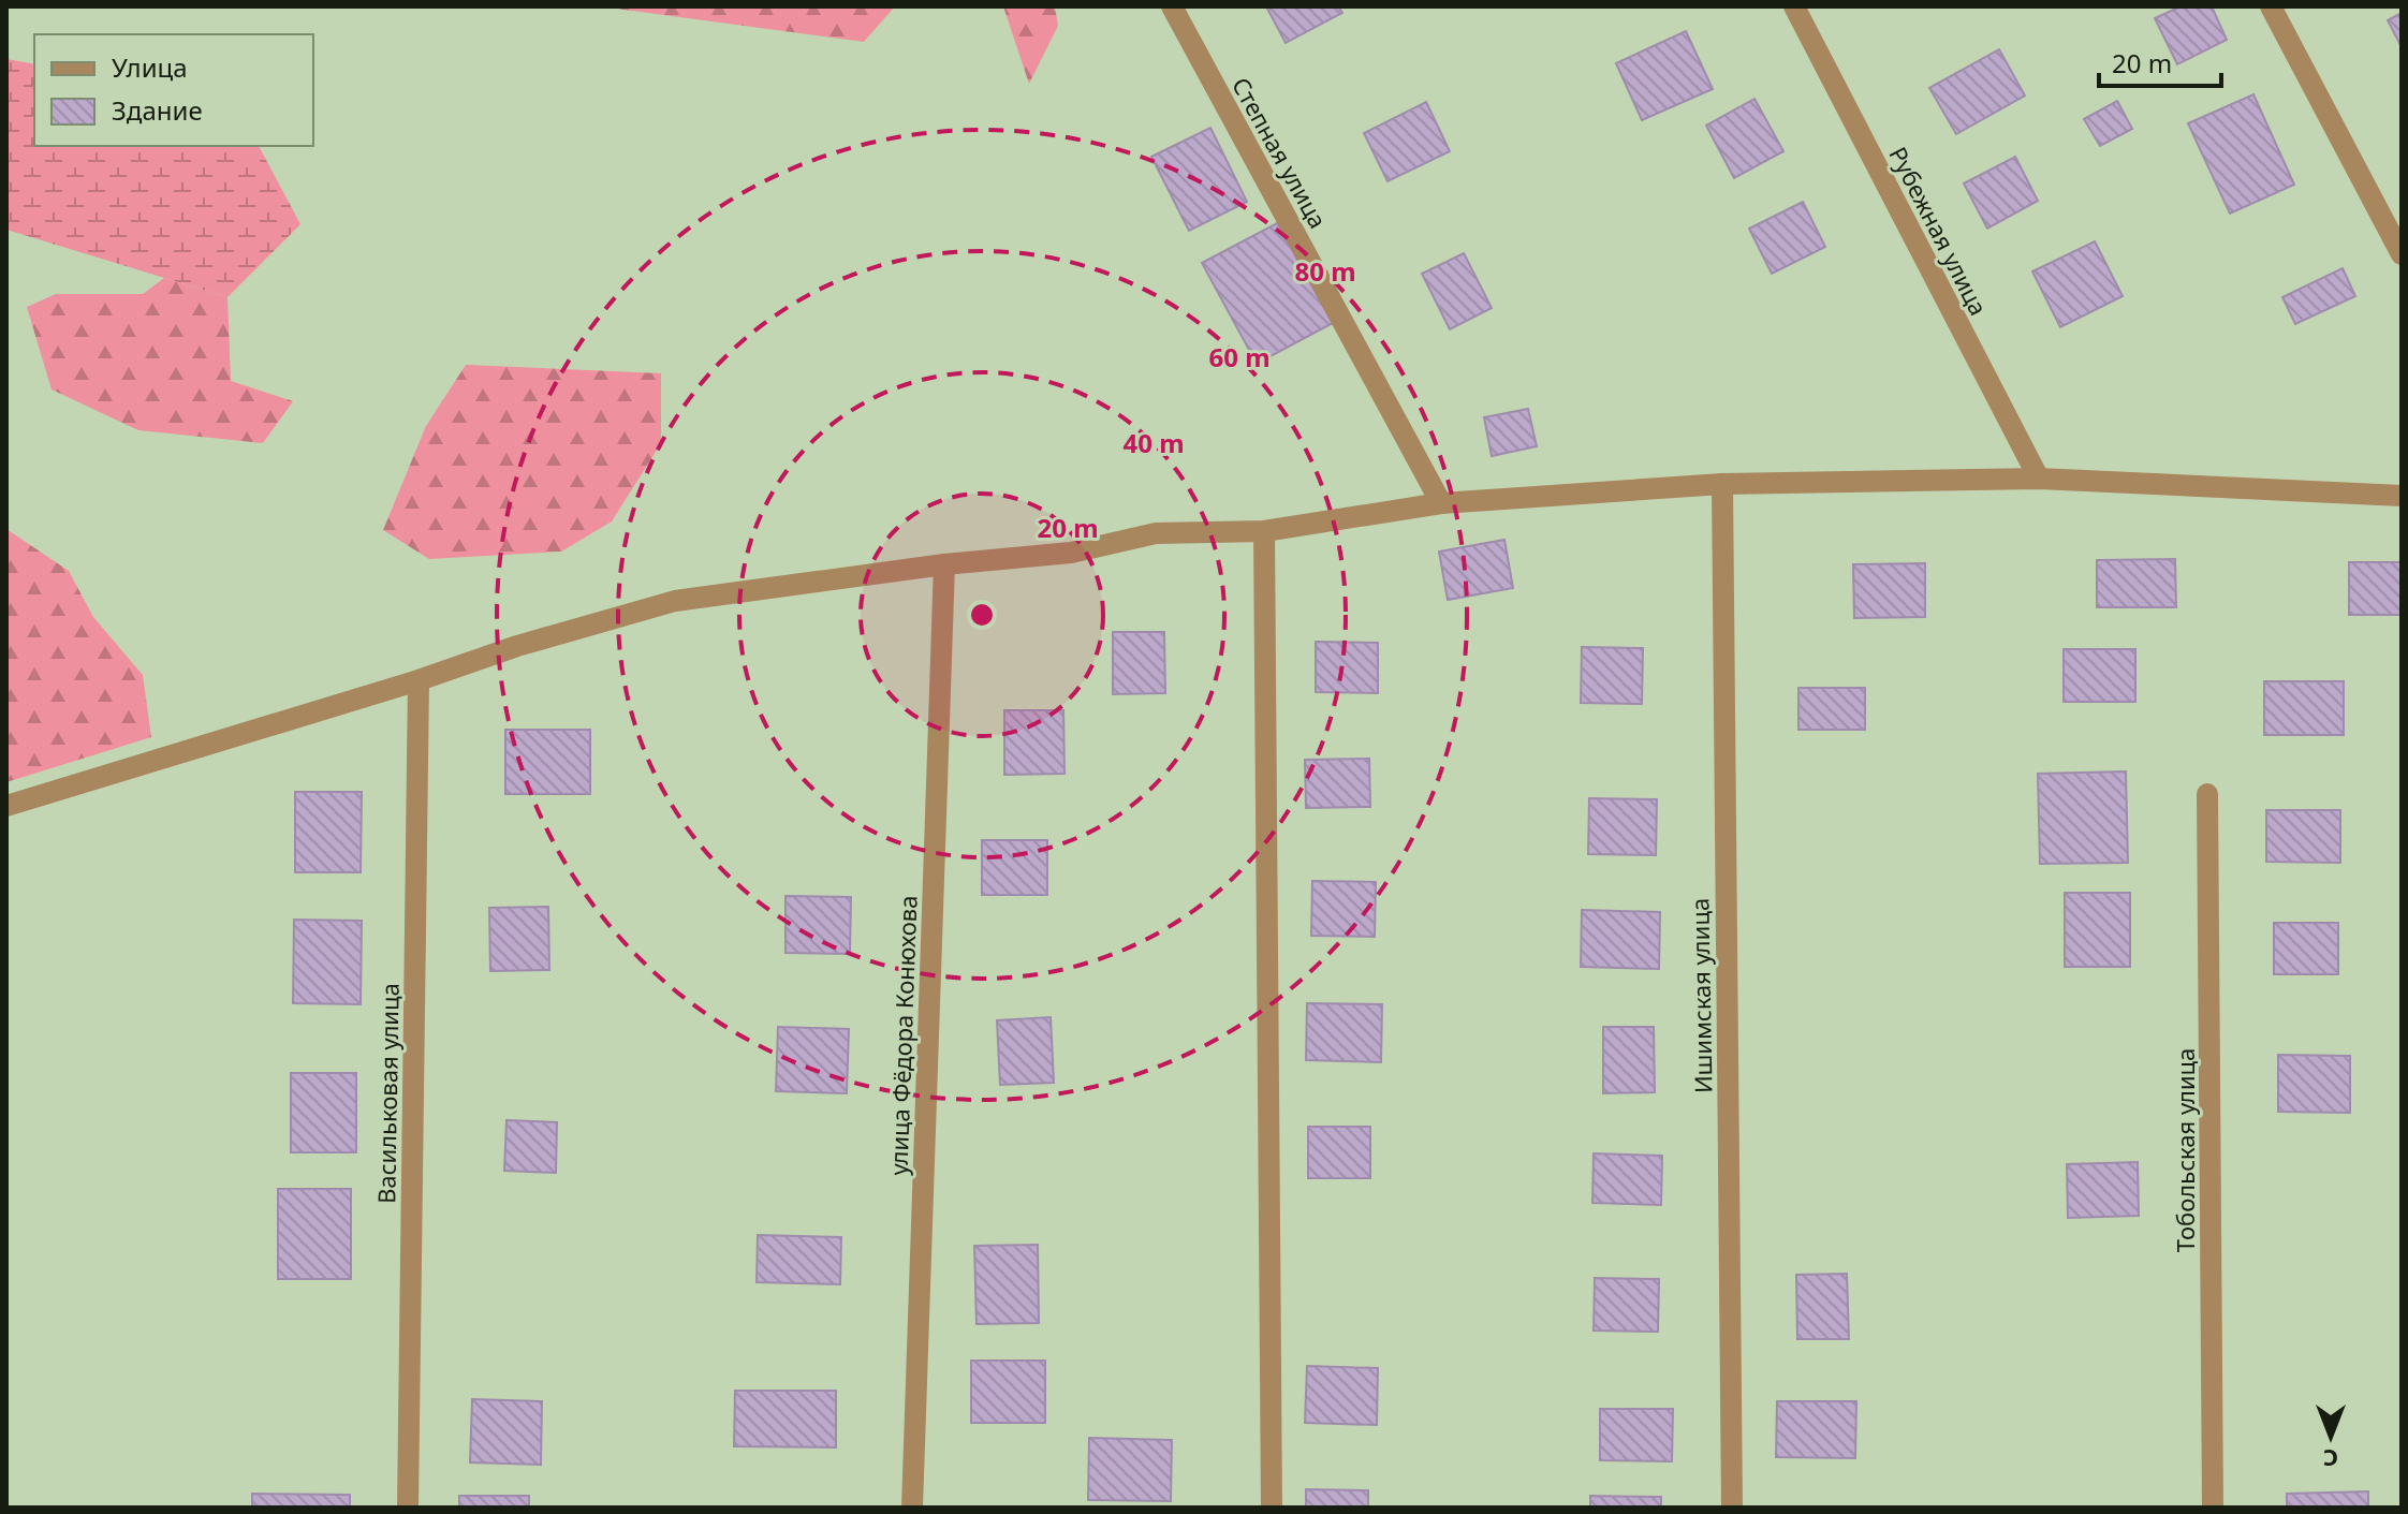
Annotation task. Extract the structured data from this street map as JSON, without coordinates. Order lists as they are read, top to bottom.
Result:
{
  "streets": {
    "street": [
      "Степная улица",
      "Рубежная улица",
      "Ишимская улица",
      "улица Фёдора Конюхова",
      "Васильковая улица",
      "Тобольская улица"
    ]
  },
  "legend": ["Улица", "Здание"],
  "scale_bar": "20 m",
  "north": "bottom",
  "rings": [
    "80 m",
    "60 m",
    "40 m",
    "20 m"
  ]
}
